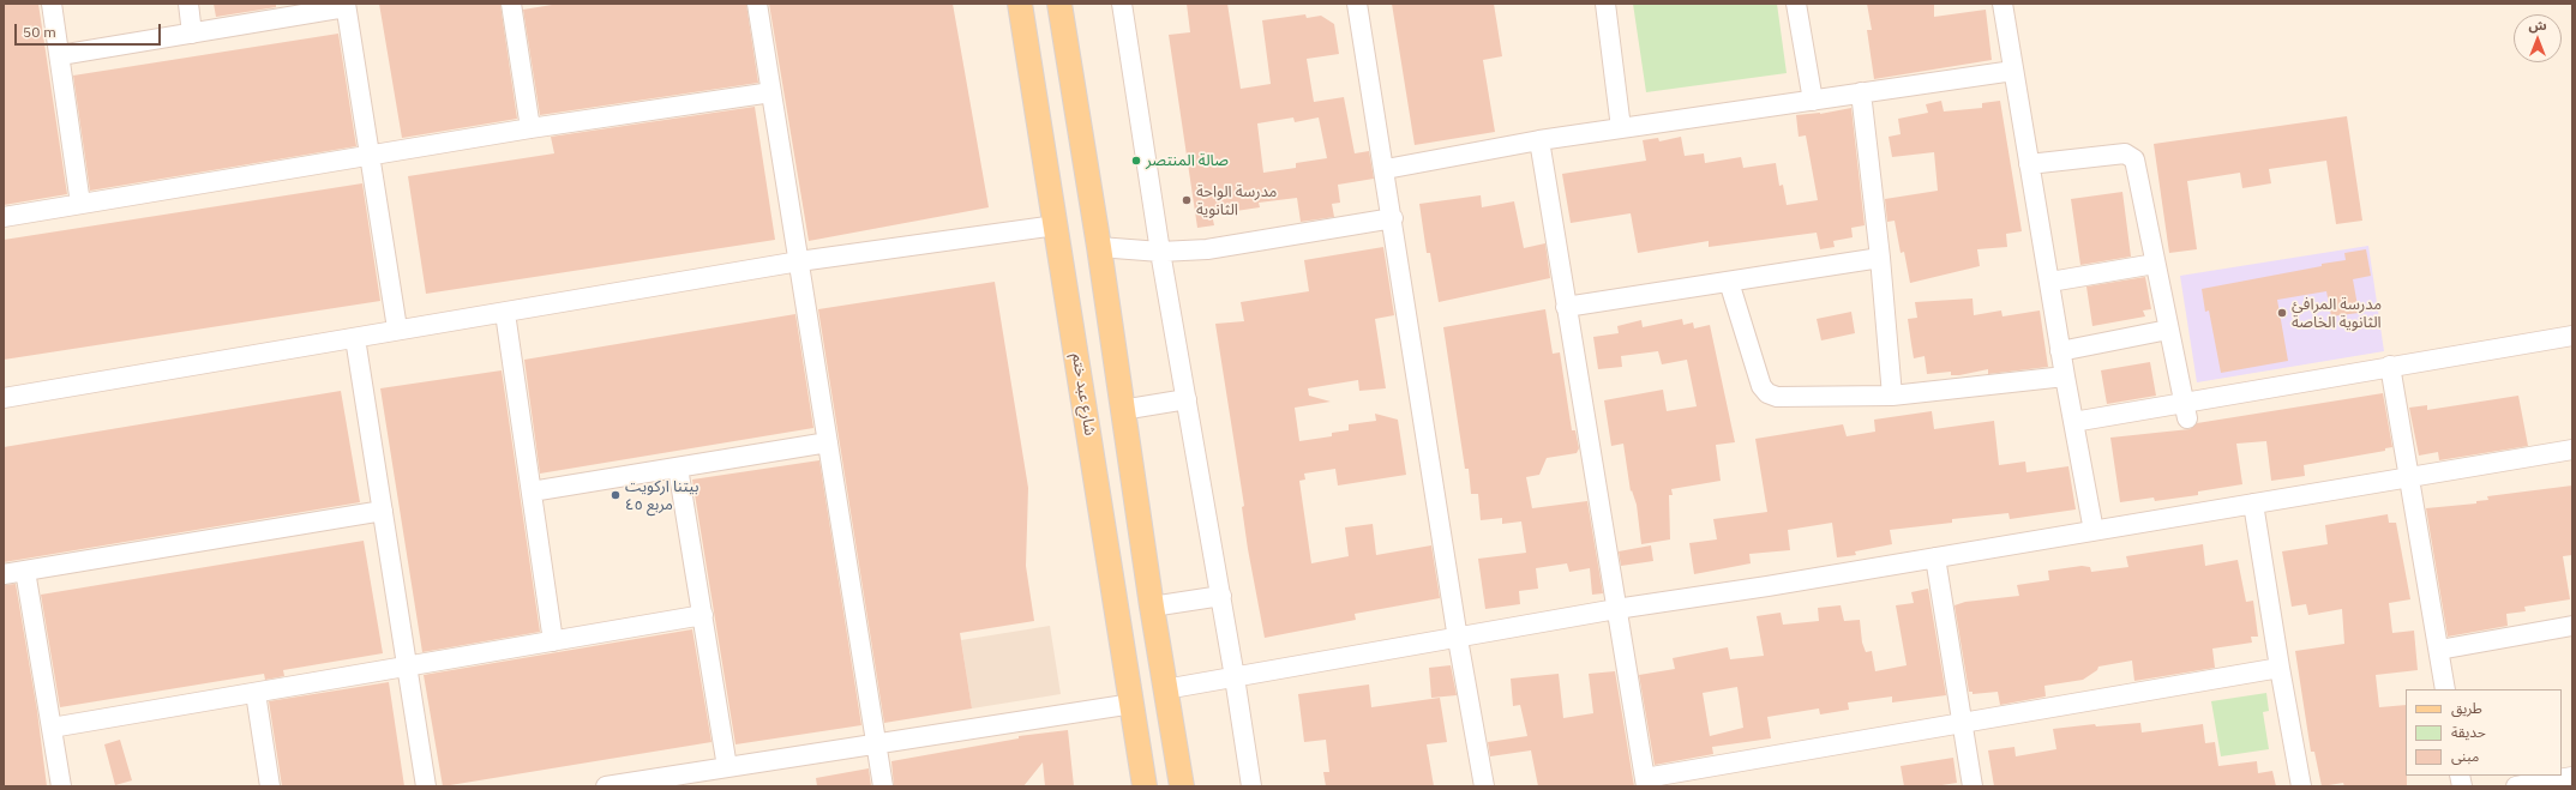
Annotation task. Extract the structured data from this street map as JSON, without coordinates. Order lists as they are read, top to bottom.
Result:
{
  "streets": {
    "main road": ["شارع عبد ختم"]
  },
  "places": [
    "صالة المنتصر",
    "مدرسة الواحة الثانوية",
    "مدرسة المرافئ الثانوية الخاصة",
    "بيتنا اركويت مربع ٤٥"
  ],
  "legend": ["طريق", "حديقة", "مبنى"],
  "scale_bar": "50 m",
  "north": "top"
}
